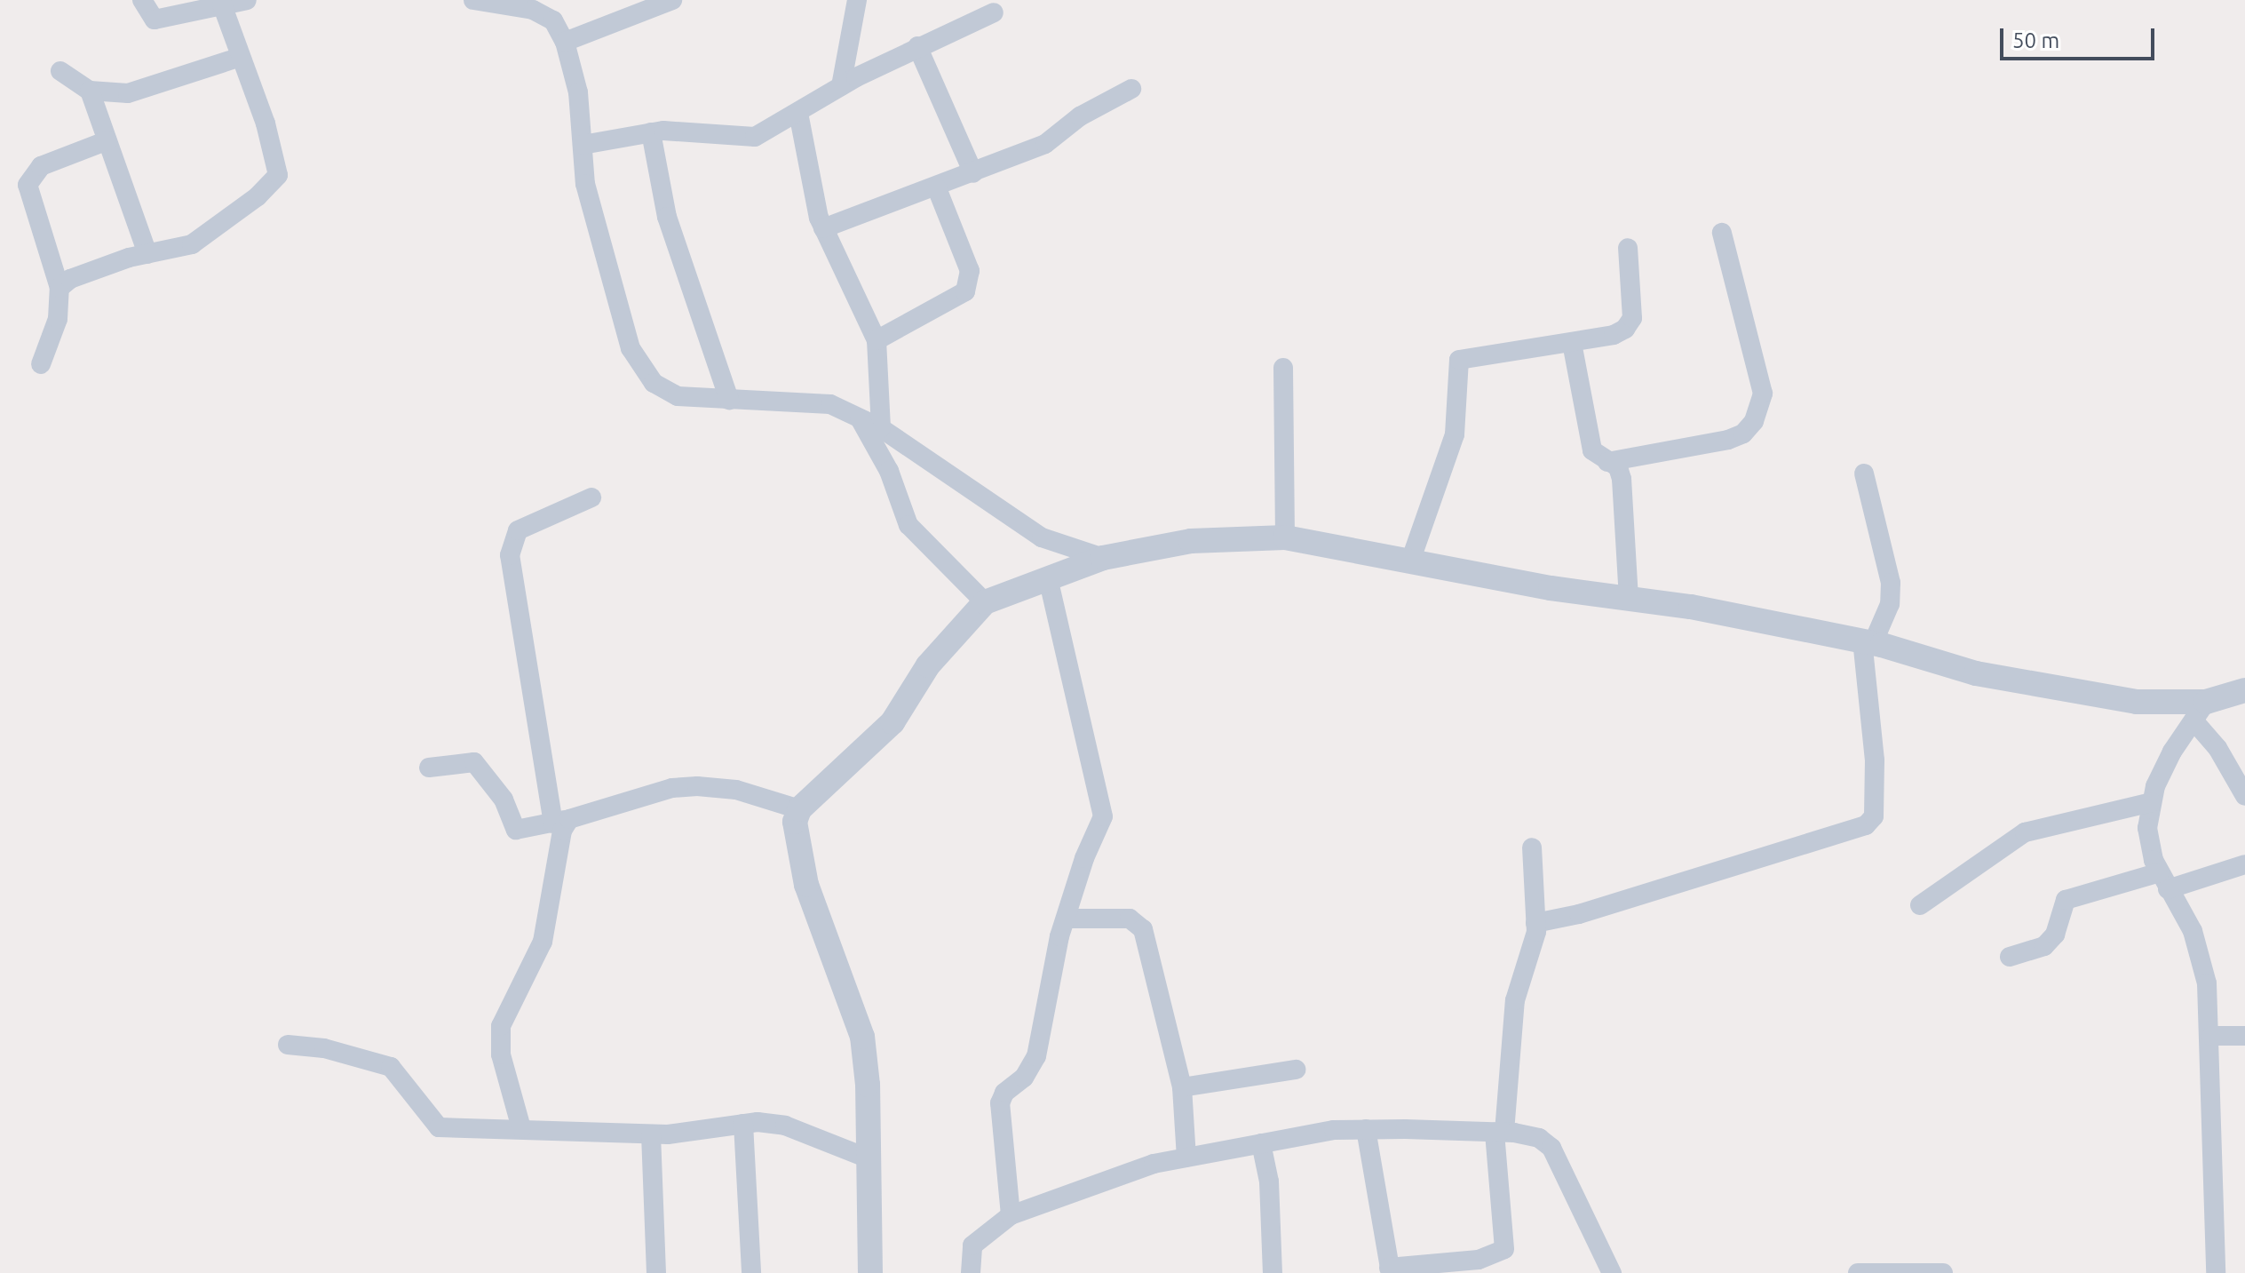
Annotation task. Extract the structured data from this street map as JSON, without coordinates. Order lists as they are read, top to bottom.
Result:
{
  "scale_bar": "50 m"
}
